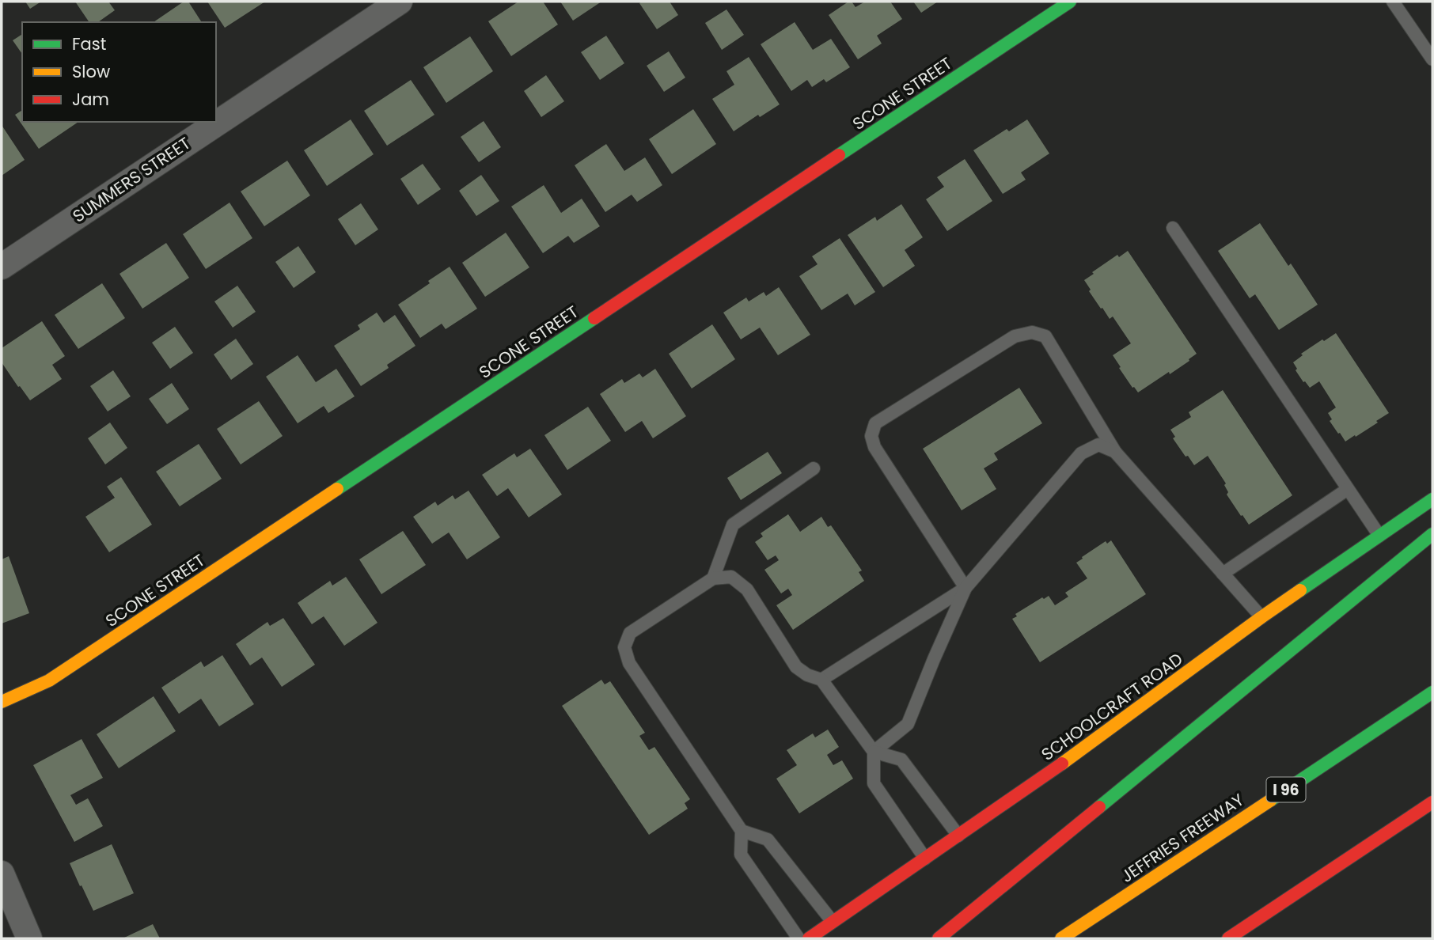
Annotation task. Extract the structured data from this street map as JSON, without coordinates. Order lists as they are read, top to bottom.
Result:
{
  "streets": {
    "main road": [
      "SCONE STREET",
      "SCHOOLCRAFT ROAD",
      "I 96",
      "JEFFRIES FREEWAY"
    ],
    "street": ["SUMMERS STREET"]
  },
  "legend": ["Fast", "Slow", "Jam"]
}
